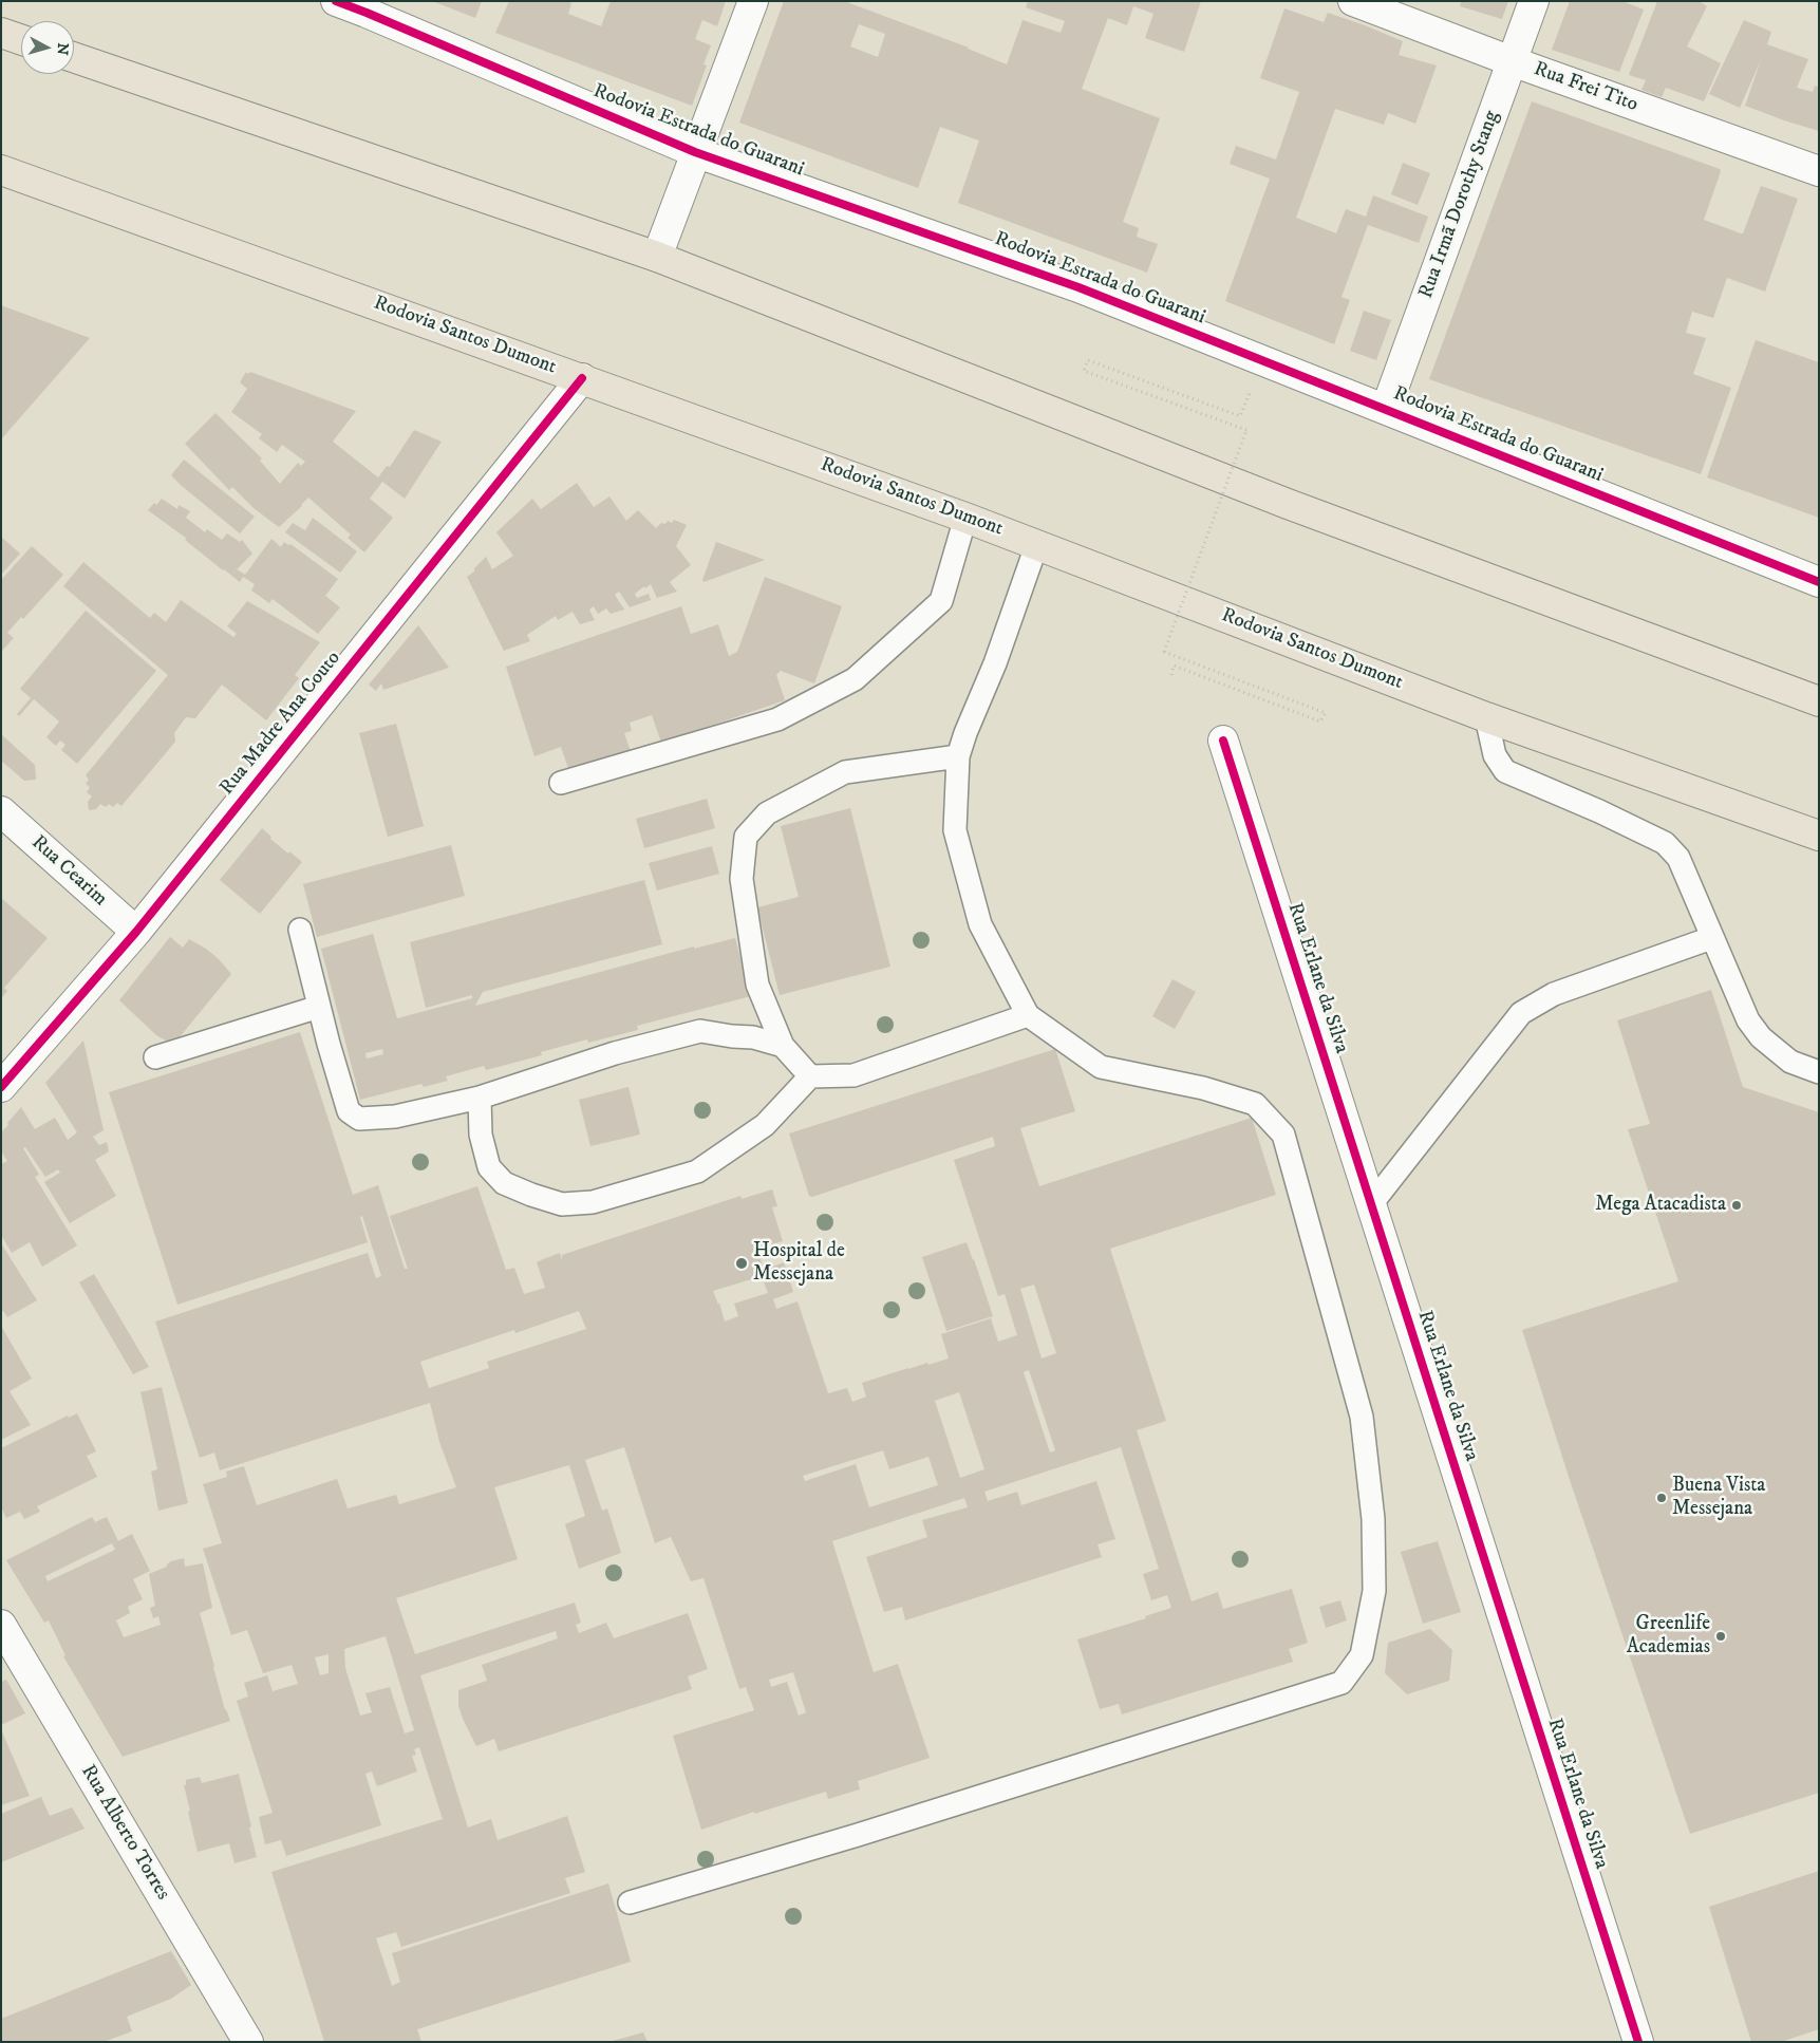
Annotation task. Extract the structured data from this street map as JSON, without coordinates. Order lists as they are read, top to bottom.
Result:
{
  "streets": {
    "highway": ["Rodovia Santos Dumont"],
    "street": [
      "Rua Frei Tito",
      "Rodovia Estrada do Guarani",
      "Rua Irmã Dorothy Stang",
      "Rua Madre Ana Couto",
      "Rua Cearim",
      "Rua Erlane da Silva",
      "Rua Alberto Torres"
    ]
  },
  "crossings": [
    ["Rua Frei Tito", "Rua Irmã Dorothy Stang"],
    ["Rodovia Estrada do Guarani", "Rua Irmã Dorothy Stang"],
    ["Rodovia Santos Dumont", "Rua Madre Ana Couto"],
    ["Rua Madre Ana Couto", "Rua Cearim"]
  ],
  "places": [
    "Mega Atacadista",
    "Hospital de Messejana",
    "Buena Vista Messejana",
    "Greenlife Academias"
  ],
  "north": "right"
}
